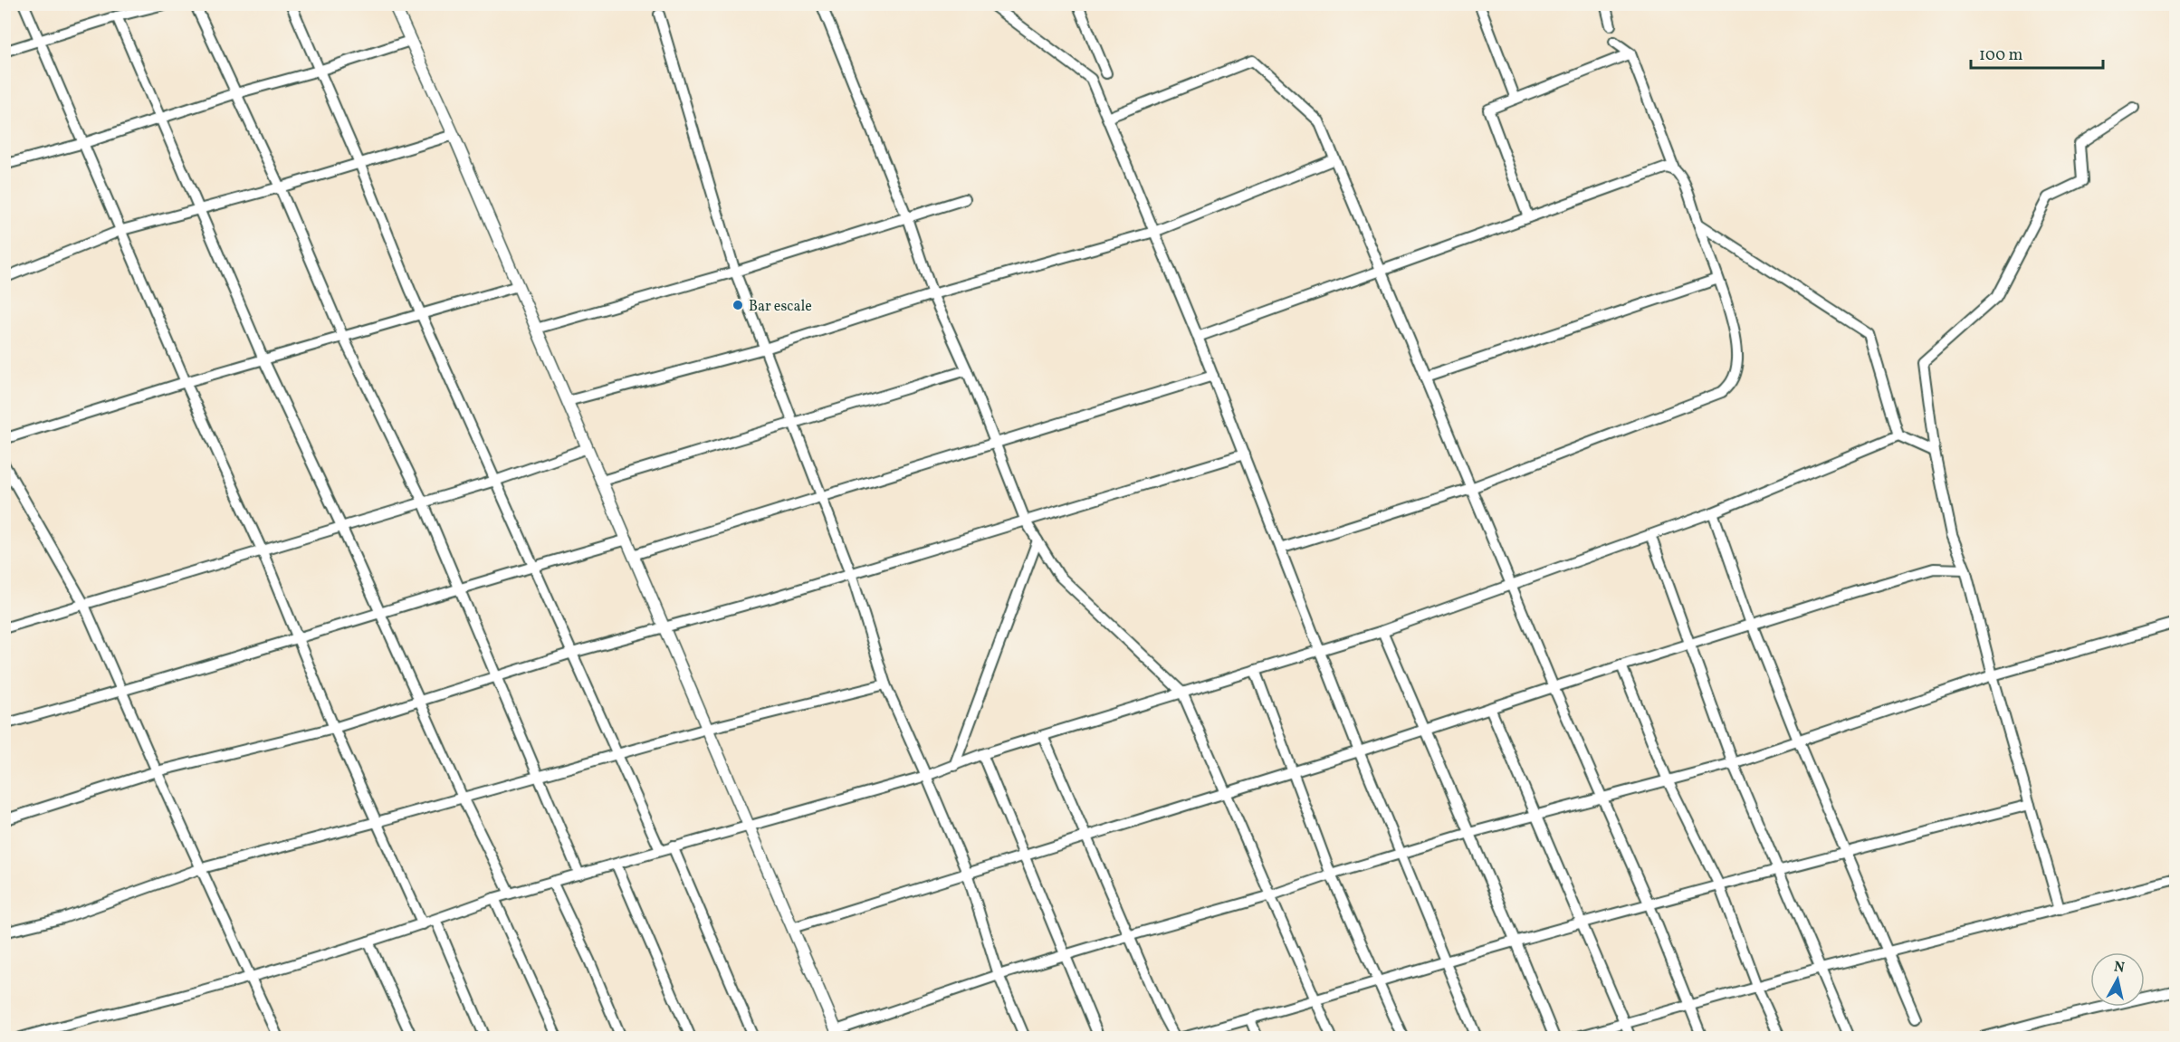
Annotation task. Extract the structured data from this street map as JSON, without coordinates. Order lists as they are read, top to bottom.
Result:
{
  "places": ["Bar escale"],
  "scale_bar": "100 m",
  "north": "top"
}
